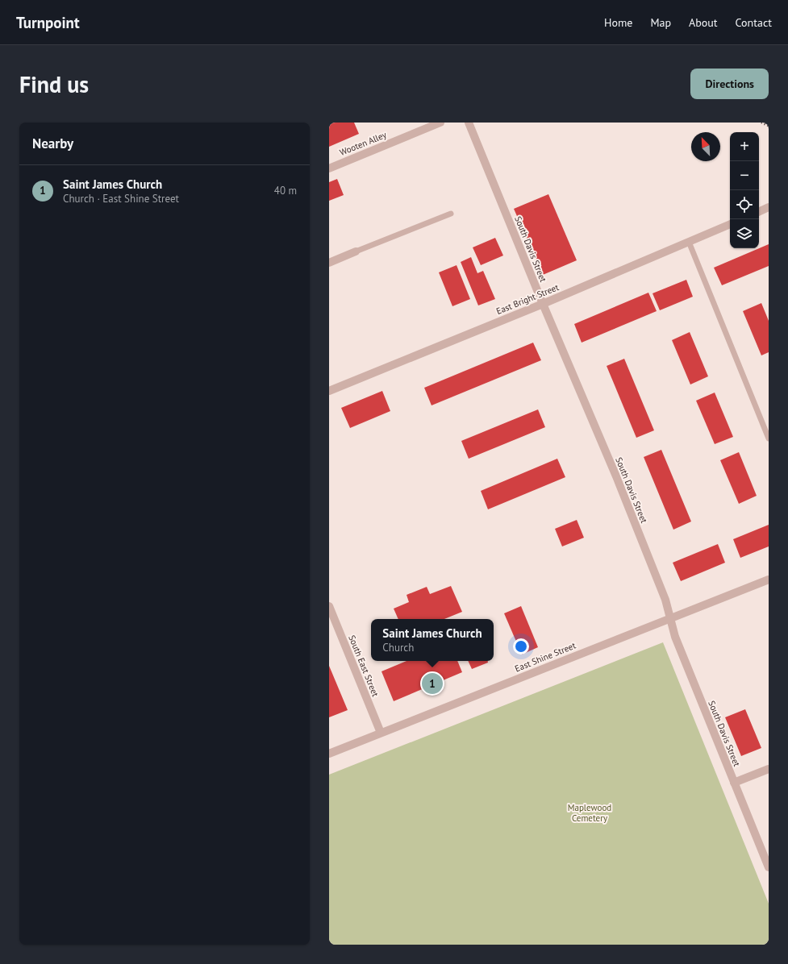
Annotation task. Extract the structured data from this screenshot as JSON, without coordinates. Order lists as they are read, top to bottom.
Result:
{
  "streets": {
    "street": [
      "Wooten Alley",
      "South Davis Street",
      "East Bright Street",
      "East Shine Street",
      "South East Street"
    ]
  },
  "crossings": [
    ["South Davis Street", "East Bright Street"],
    ["South Davis Street", "East Shine Street"],
    ["East Shine Street", "South East Street"]
  ],
  "parks": ["Maplewood Cemetery"],
  "north": "top left",
  "page": {
    "header": "Turnpoint",
    "nav": [
      "Home",
      "Map",
      "About",
      "Contact"
    ],
    "buttons": "Directions",
    "title": "Find us",
    "heading": "Nearby",
    "map_buttons": ["+", "−"],
    "list": [
      {
        "mark": "1",
        "name": "Saint James Church",
        "note": "Church · East Shine Street",
        "value": "40 m"
      }
    ],
    "popup": ["Saint James Church", "Church"],
    "pins": "1"
  }
}
